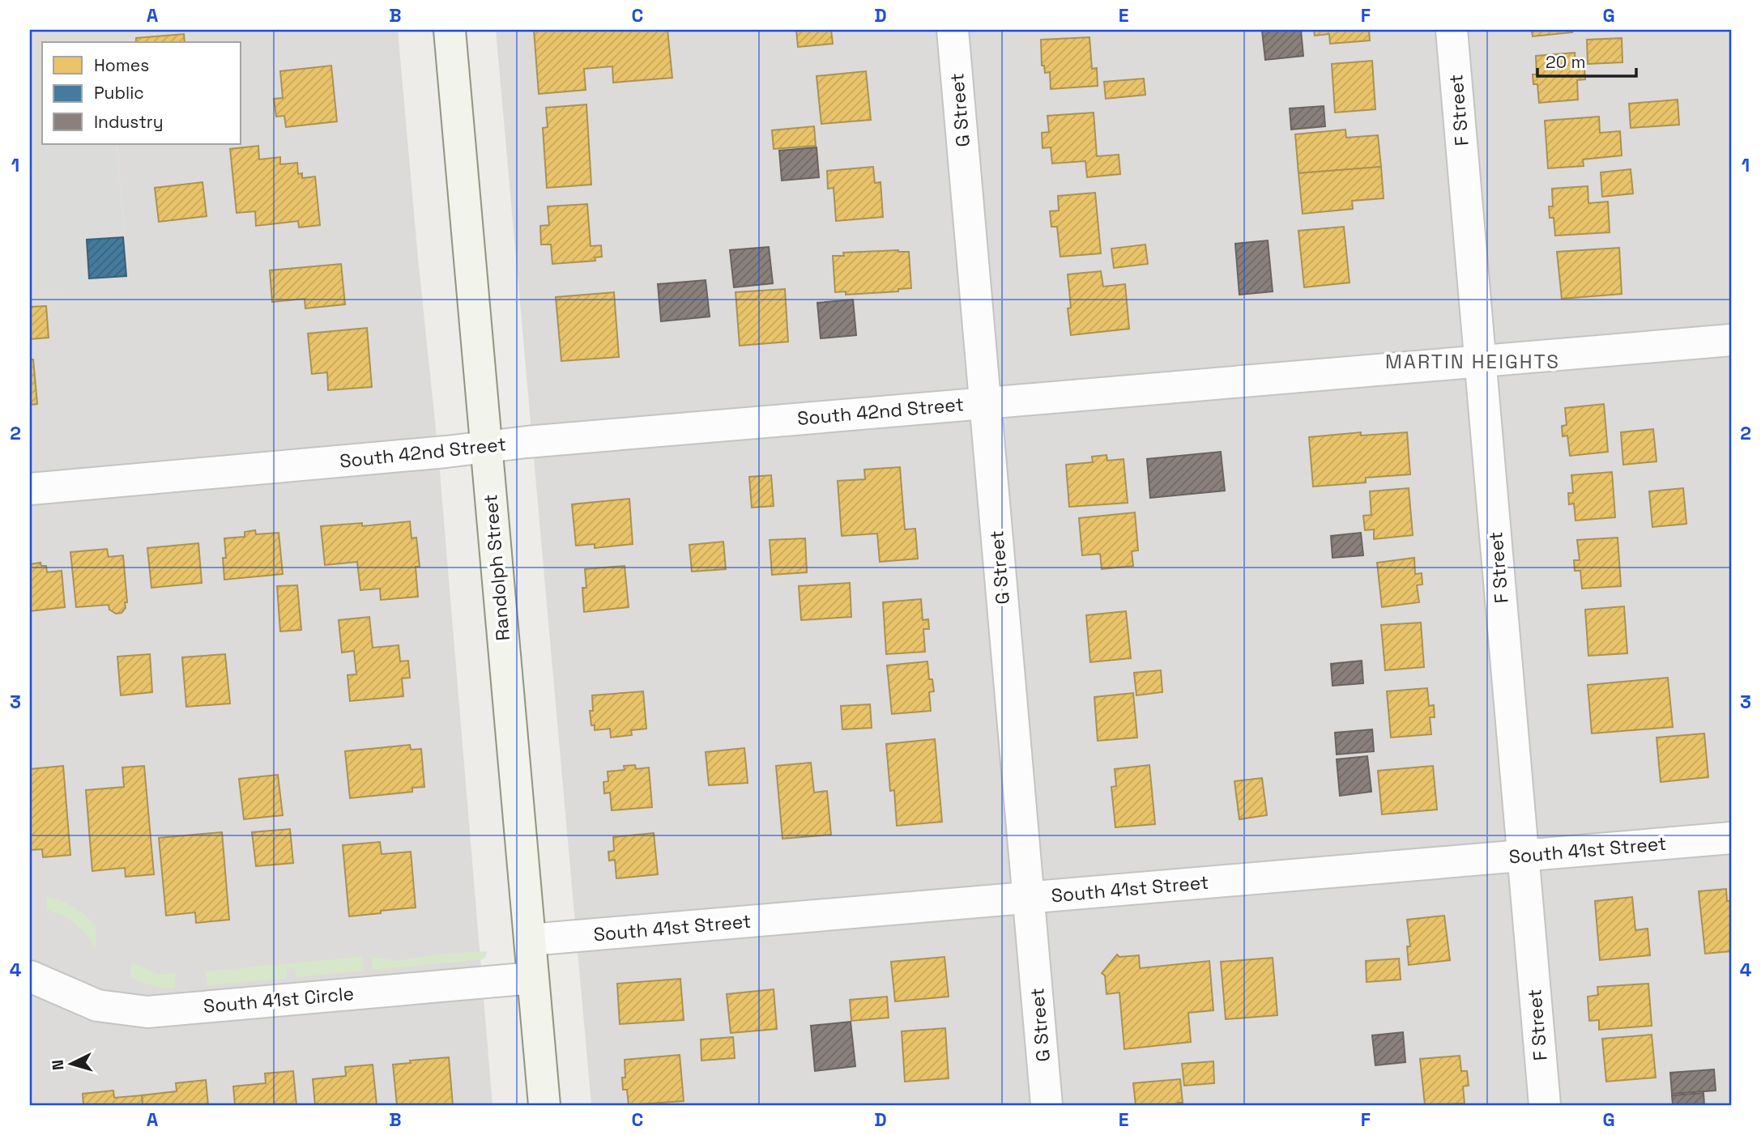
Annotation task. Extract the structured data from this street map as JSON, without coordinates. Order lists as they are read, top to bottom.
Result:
{
  "streets": {
    "main road": ["Randolph Street"],
    "street": [
      "G Street",
      "F Street",
      "South 42nd Street",
      "South 41st Street",
      "South 41st Circle"
    ]
  },
  "crossings": [
    ["G Street", "South 42nd Street"],
    ["G Street", "South 41st Street"],
    ["F Street", "South 42nd Street"],
    ["F Street", "South 41st Street"],
    ["South 42nd Street", "Randolph Street"],
    ["Randolph Street", "South 41st Street"],
    ["Randolph Street", "South 41st Circle"]
  ],
  "districts": ["MARTIN HEIGHTS"],
  "legend": ["Homes", "Public", "Industry"],
  "scale_bar": "20 m",
  "north": "left",
  "grid": {
    "columns": [
      "A",
      "B",
      "C",
      "D",
      "E",
      "F",
      "G"
    ],
    "rows": [
      "1",
      "2",
      "3",
      "4"
    ]
  }
}
